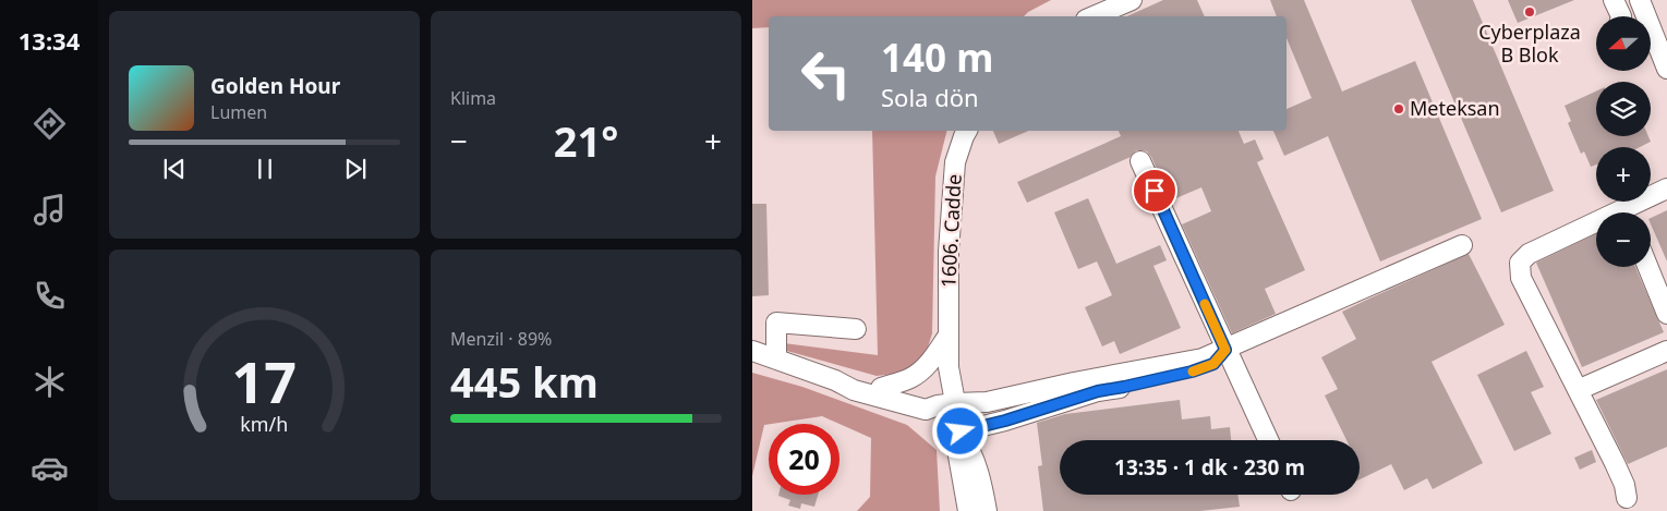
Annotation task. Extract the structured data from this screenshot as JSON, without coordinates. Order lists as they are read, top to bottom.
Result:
{
  "streets": {
    "street": ["1606. Cadde"]
  },
  "places": ["Cyberplaza B Blok", "Meteksan"],
  "north": "left",
  "page": {
    "tabs": "13:34",
    "tile": [
      "Klima",
      ["Menzil · 89%", "445 km"]
    ],
    "map_buttons": ["+", "−"],
    "turn": ["140 m", "Sola dön"],
    "song": ["Golden Hour", "Lumen"],
    "heat": ["−", "21°", "+"],
    "limit": "20",
    "trip": "13:35 · 1 dk · 230 m",
    "gauge": ["17", "km/h"]
  }
}
